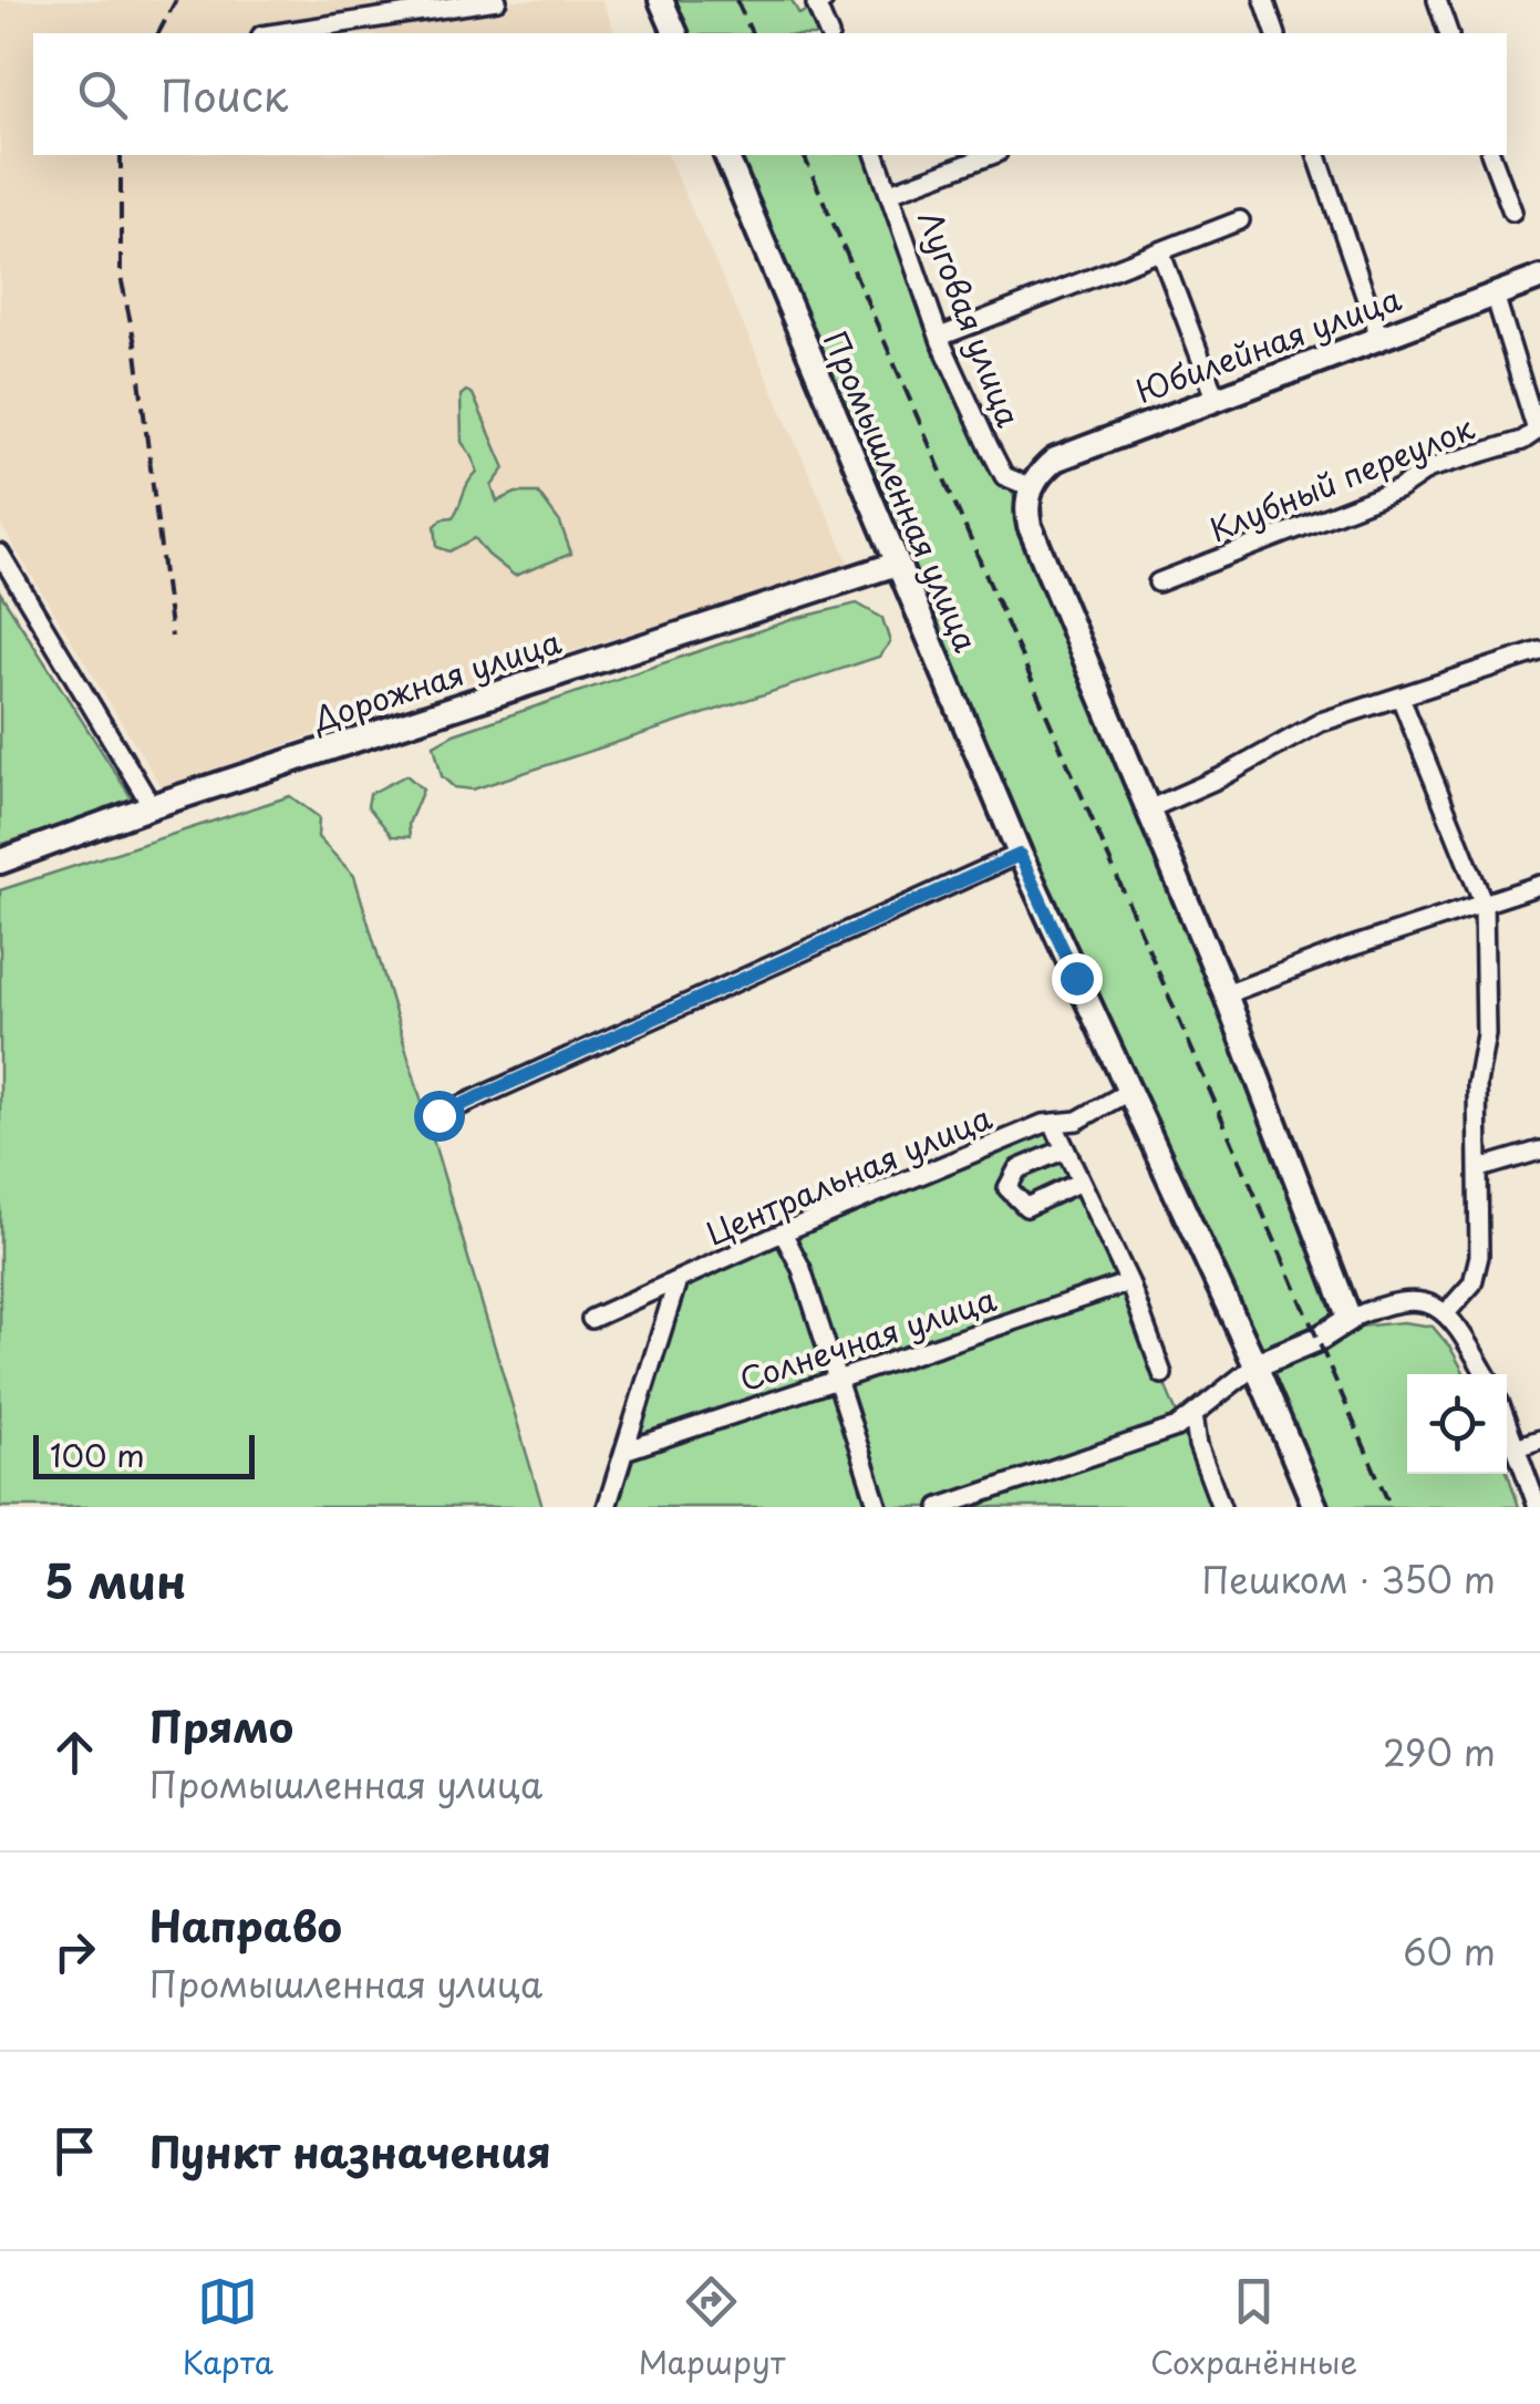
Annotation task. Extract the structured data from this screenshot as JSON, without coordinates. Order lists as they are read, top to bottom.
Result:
{
  "streets": {
    "street": [
      "Луговая улица",
      "Юбилейная улица",
      "Клубный переулок",
      "Промышленная улица",
      "Дорожная улица",
      "Центральная улица",
      "Солнечная улица"
    ]
  },
  "crossings": [
    ["Луговая улица", "Юбилейная улица"],
    ["Юбилейная улица", "Клубный переулок"],
    ["Промышленная улица", "Дорожная улица"],
    ["Промышленная улица", "Центральная улица"]
  ],
  "scale_bar": "100 m",
  "page": {
    "search": "Поиск",
    "scale": "100 m",
    "heading": ["5 мин", "Пешком · 350 m"],
    "list": [
      ["Прямо", "Промышленная улица", "290 m"],
      ["Направо", "Промышленная улица", "60 m"],
      "Пункт назначения"
    ],
    "nav": ["Карта", "Маршрут", "Сохранённые"]
  }
}
